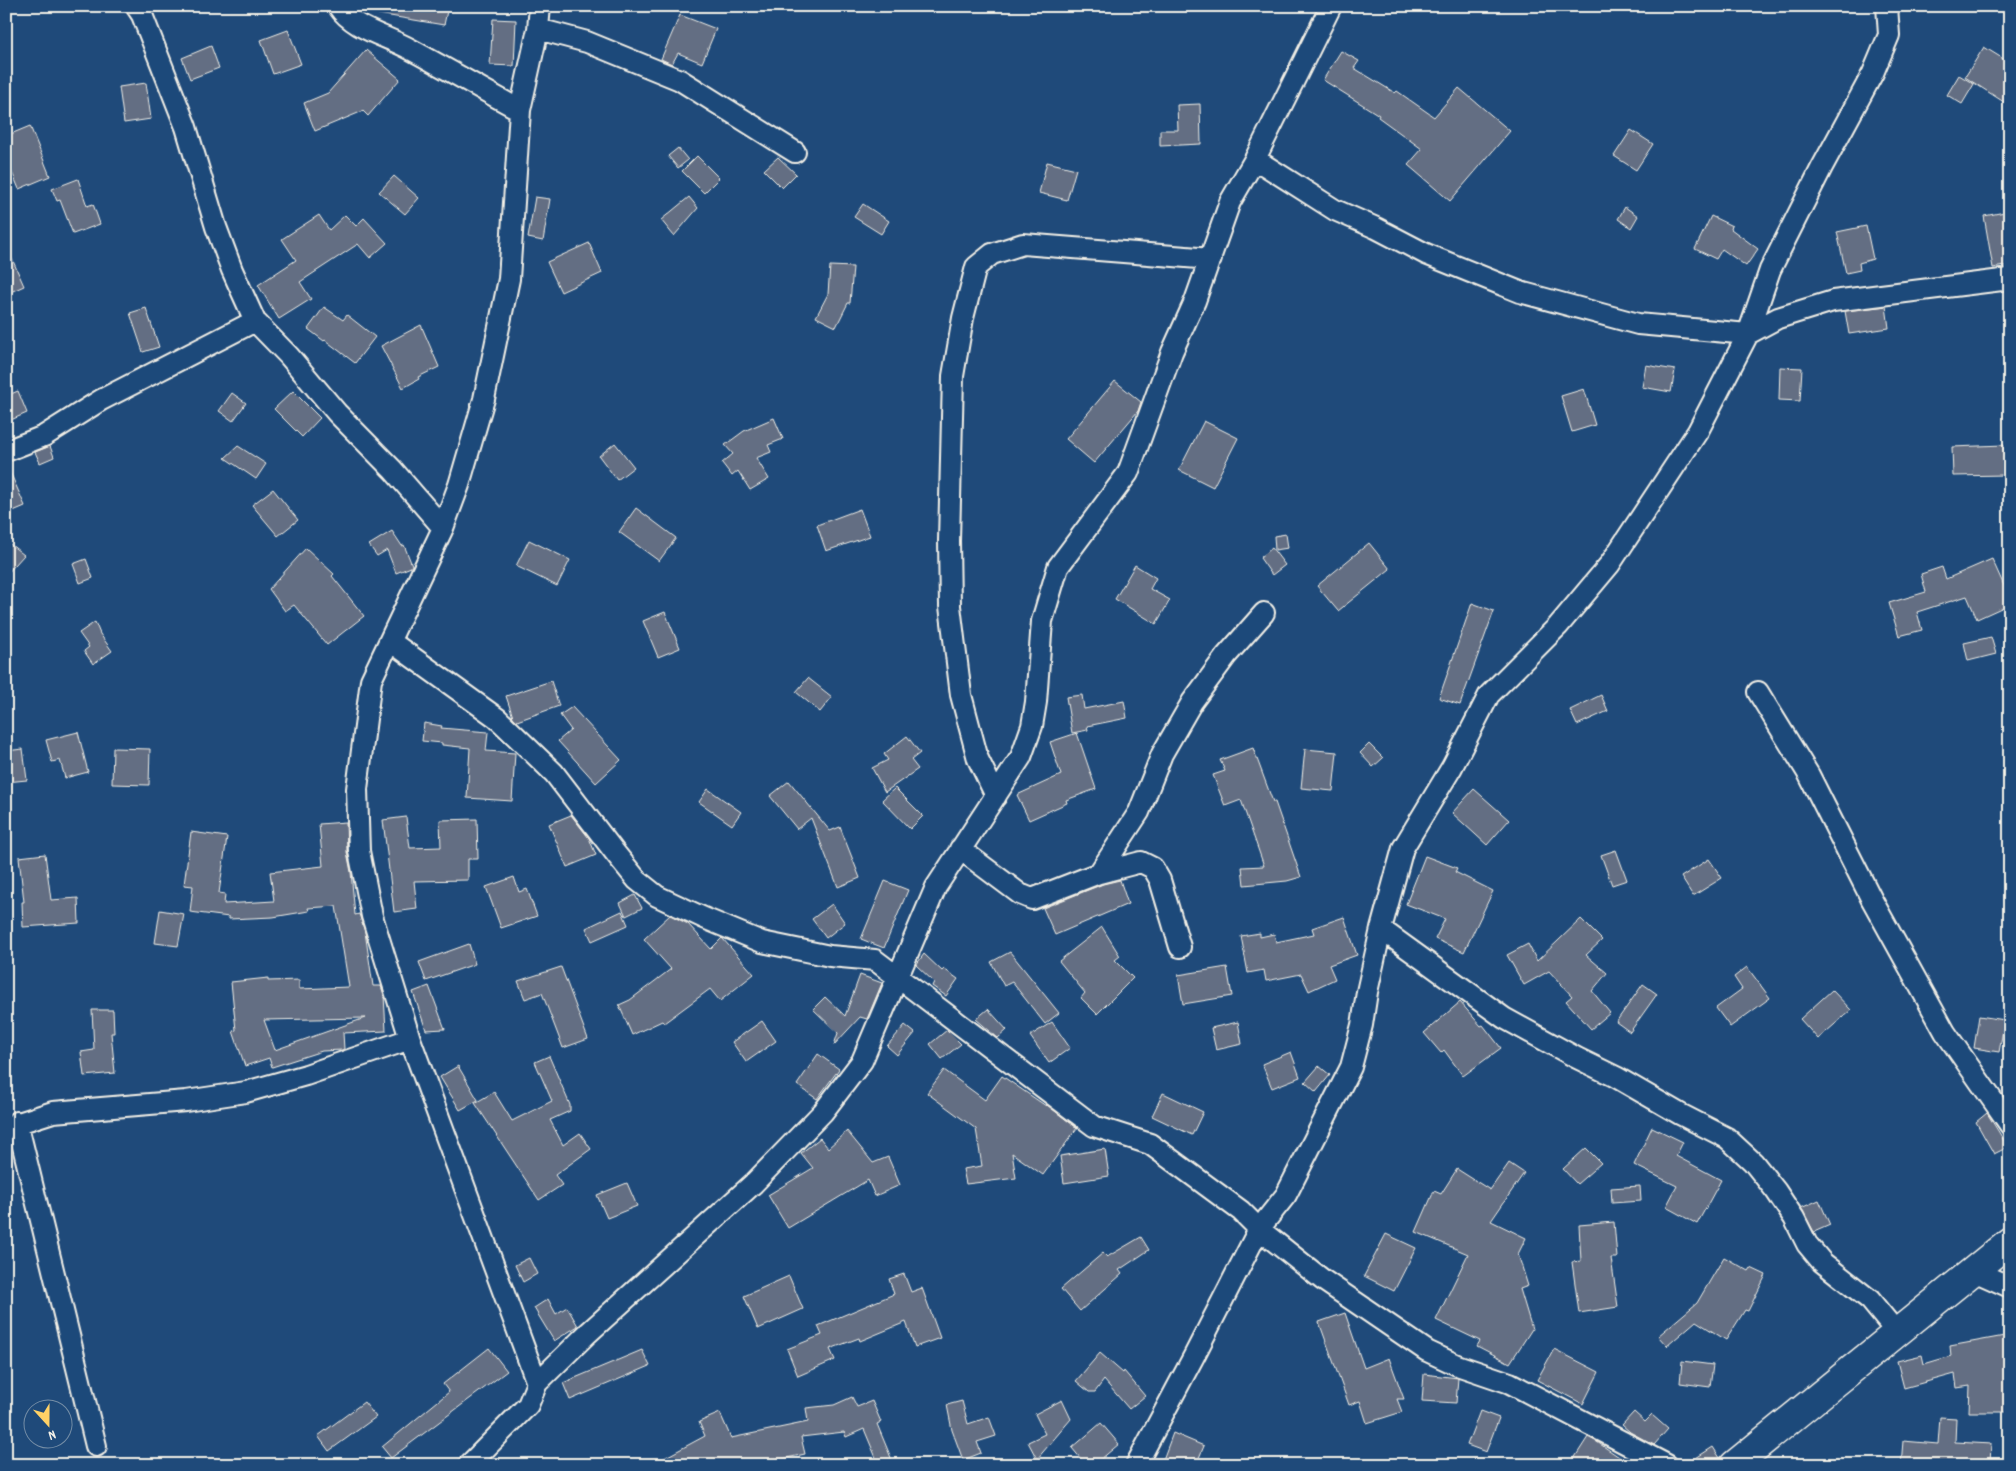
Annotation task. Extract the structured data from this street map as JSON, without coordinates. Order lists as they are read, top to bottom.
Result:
{
  "north": "bottom"
}
